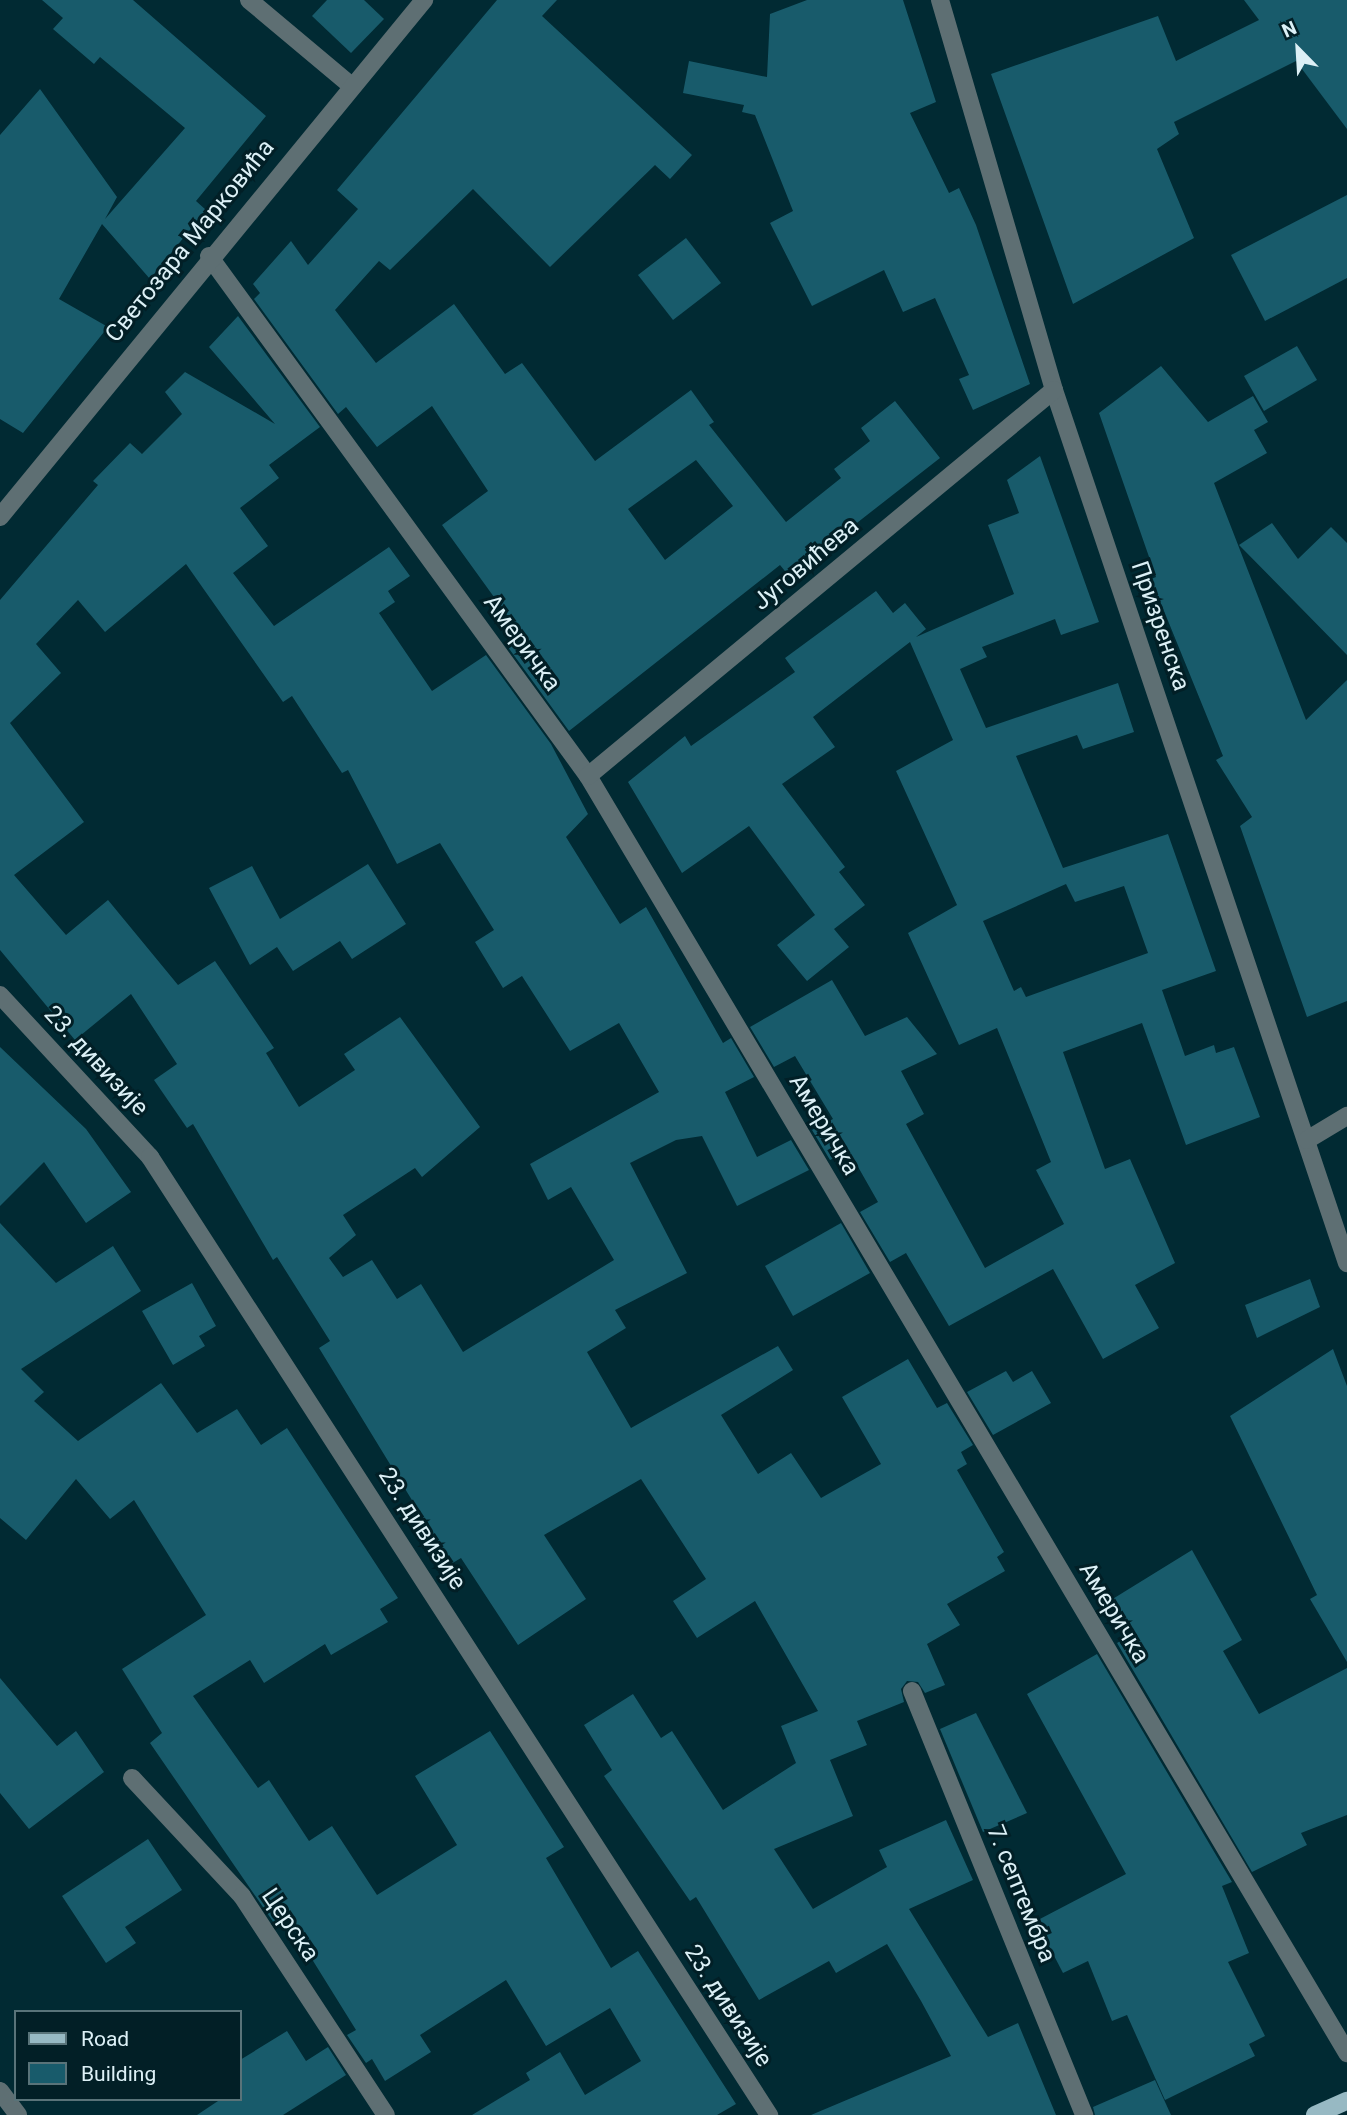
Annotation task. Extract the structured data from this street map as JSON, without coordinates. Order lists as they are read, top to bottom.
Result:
{
  "streets": {
    "street": [
      "Светозара Марковића",
      "Југовићева",
      "Призренска",
      "Америчка",
      "23. дивизије",
      "7. септембра",
      "Церска"
    ]
  },
  "crossings": [
    ["Светозара Марковића", "Америчка"],
    ["Југовићева", "Призренска"],
    ["Југовићева", "Америчка"]
  ],
  "legend": ["Road", "Building"],
  "north": "top left"
}
